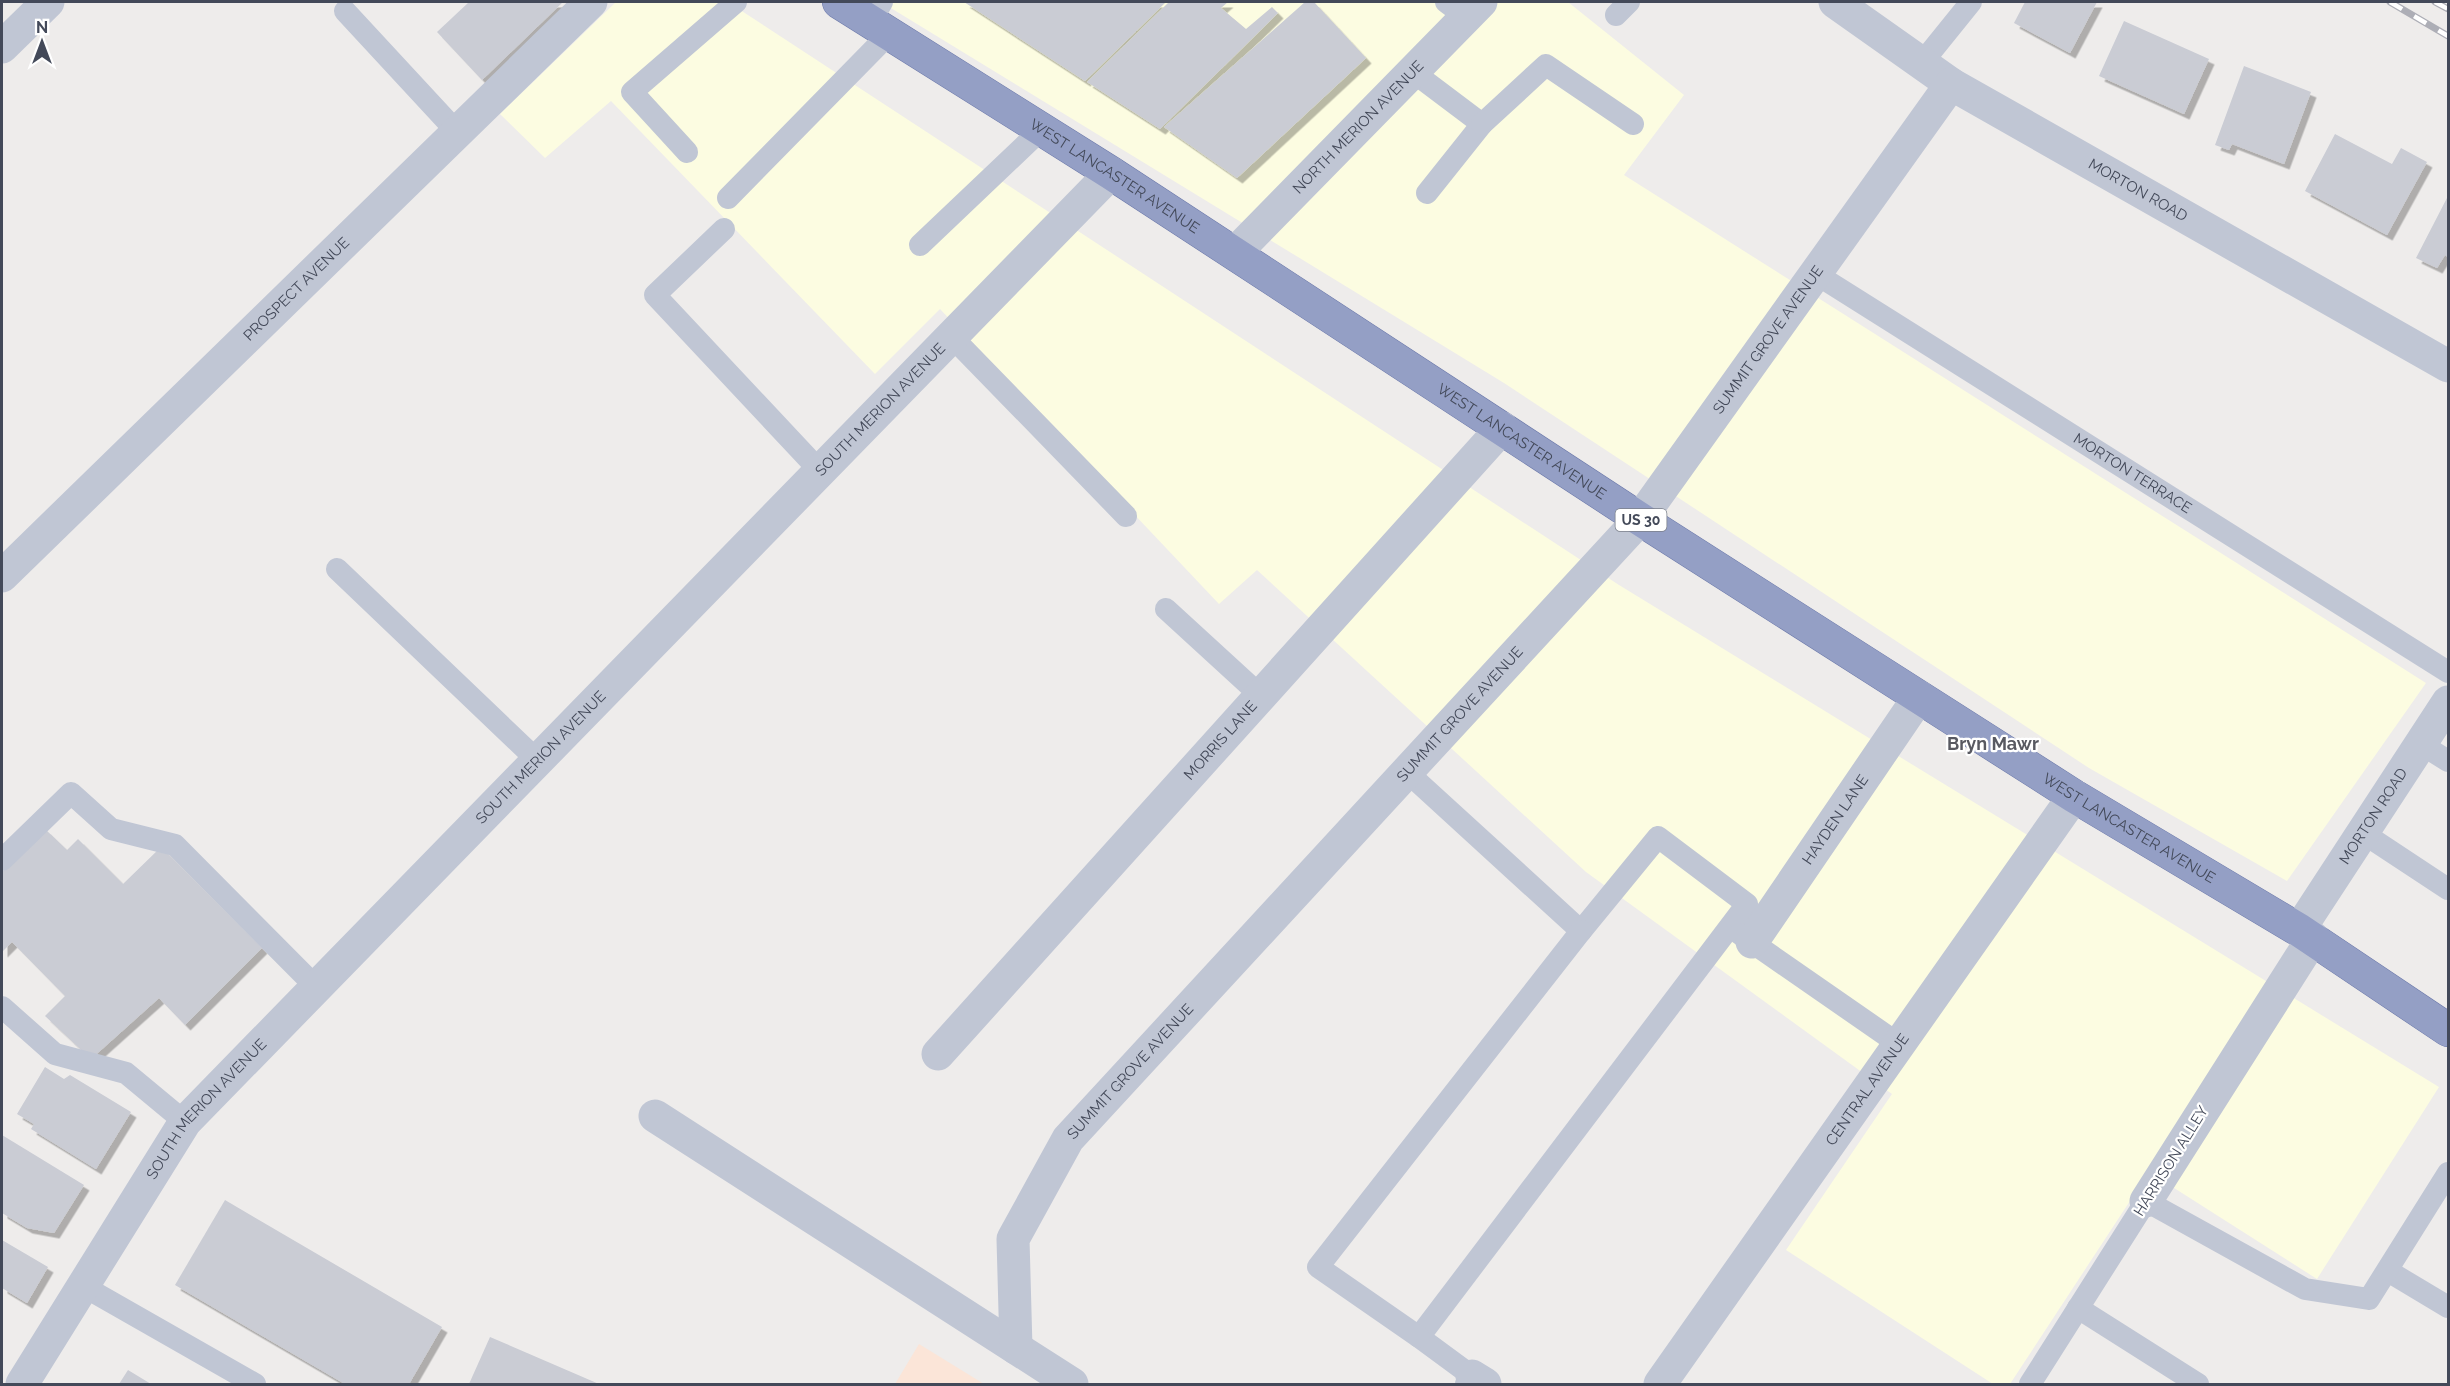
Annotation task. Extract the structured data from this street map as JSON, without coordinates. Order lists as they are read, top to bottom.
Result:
{
  "streets": {
    "highway": ["WEST LANCASTER AVENUE", "US 30"],
    "street": [
      "NORTH MERION AVENUE",
      "MORTON ROAD",
      "PROSPECT AVENUE",
      "SUMMIT GROVE AVENUE",
      "SOUTH MERION AVENUE",
      "MORRIS LANE",
      "HAYDEN LANE",
      "CENTRAL AVENUE",
      "HARRISON ALLEY"
    ],
    "lane": ["MORTON TERRACE"]
  },
  "crossings": [
    ["NORTH MERION AVENUE", "WEST LANCASTER AVENUE"],
    ["WEST LANCASTER AVENUE", "MORTON ROAD"],
    ["WEST LANCASTER AVENUE", "SUMMIT GROVE AVENUE"],
    ["WEST LANCASTER AVENUE", "SOUTH MERION AVENUE"],
    ["WEST LANCASTER AVENUE", "MORRIS LANE"],
    ["WEST LANCASTER AVENUE", "HAYDEN LANE"],
    ["WEST LANCASTER AVENUE", "CENTRAL AVENUE"],
    ["WEST LANCASTER AVENUE", "HARRISON ALLEY"],
    ["MORTON ROAD", "SUMMIT GROVE AVENUE"],
    ["MORTON ROAD", "HARRISON ALLEY"],
    ["SUMMIT GROVE AVENUE", "MORTON TERRACE"]
  ],
  "districts": ["Bryn Mawr"],
  "north": "top"
}
